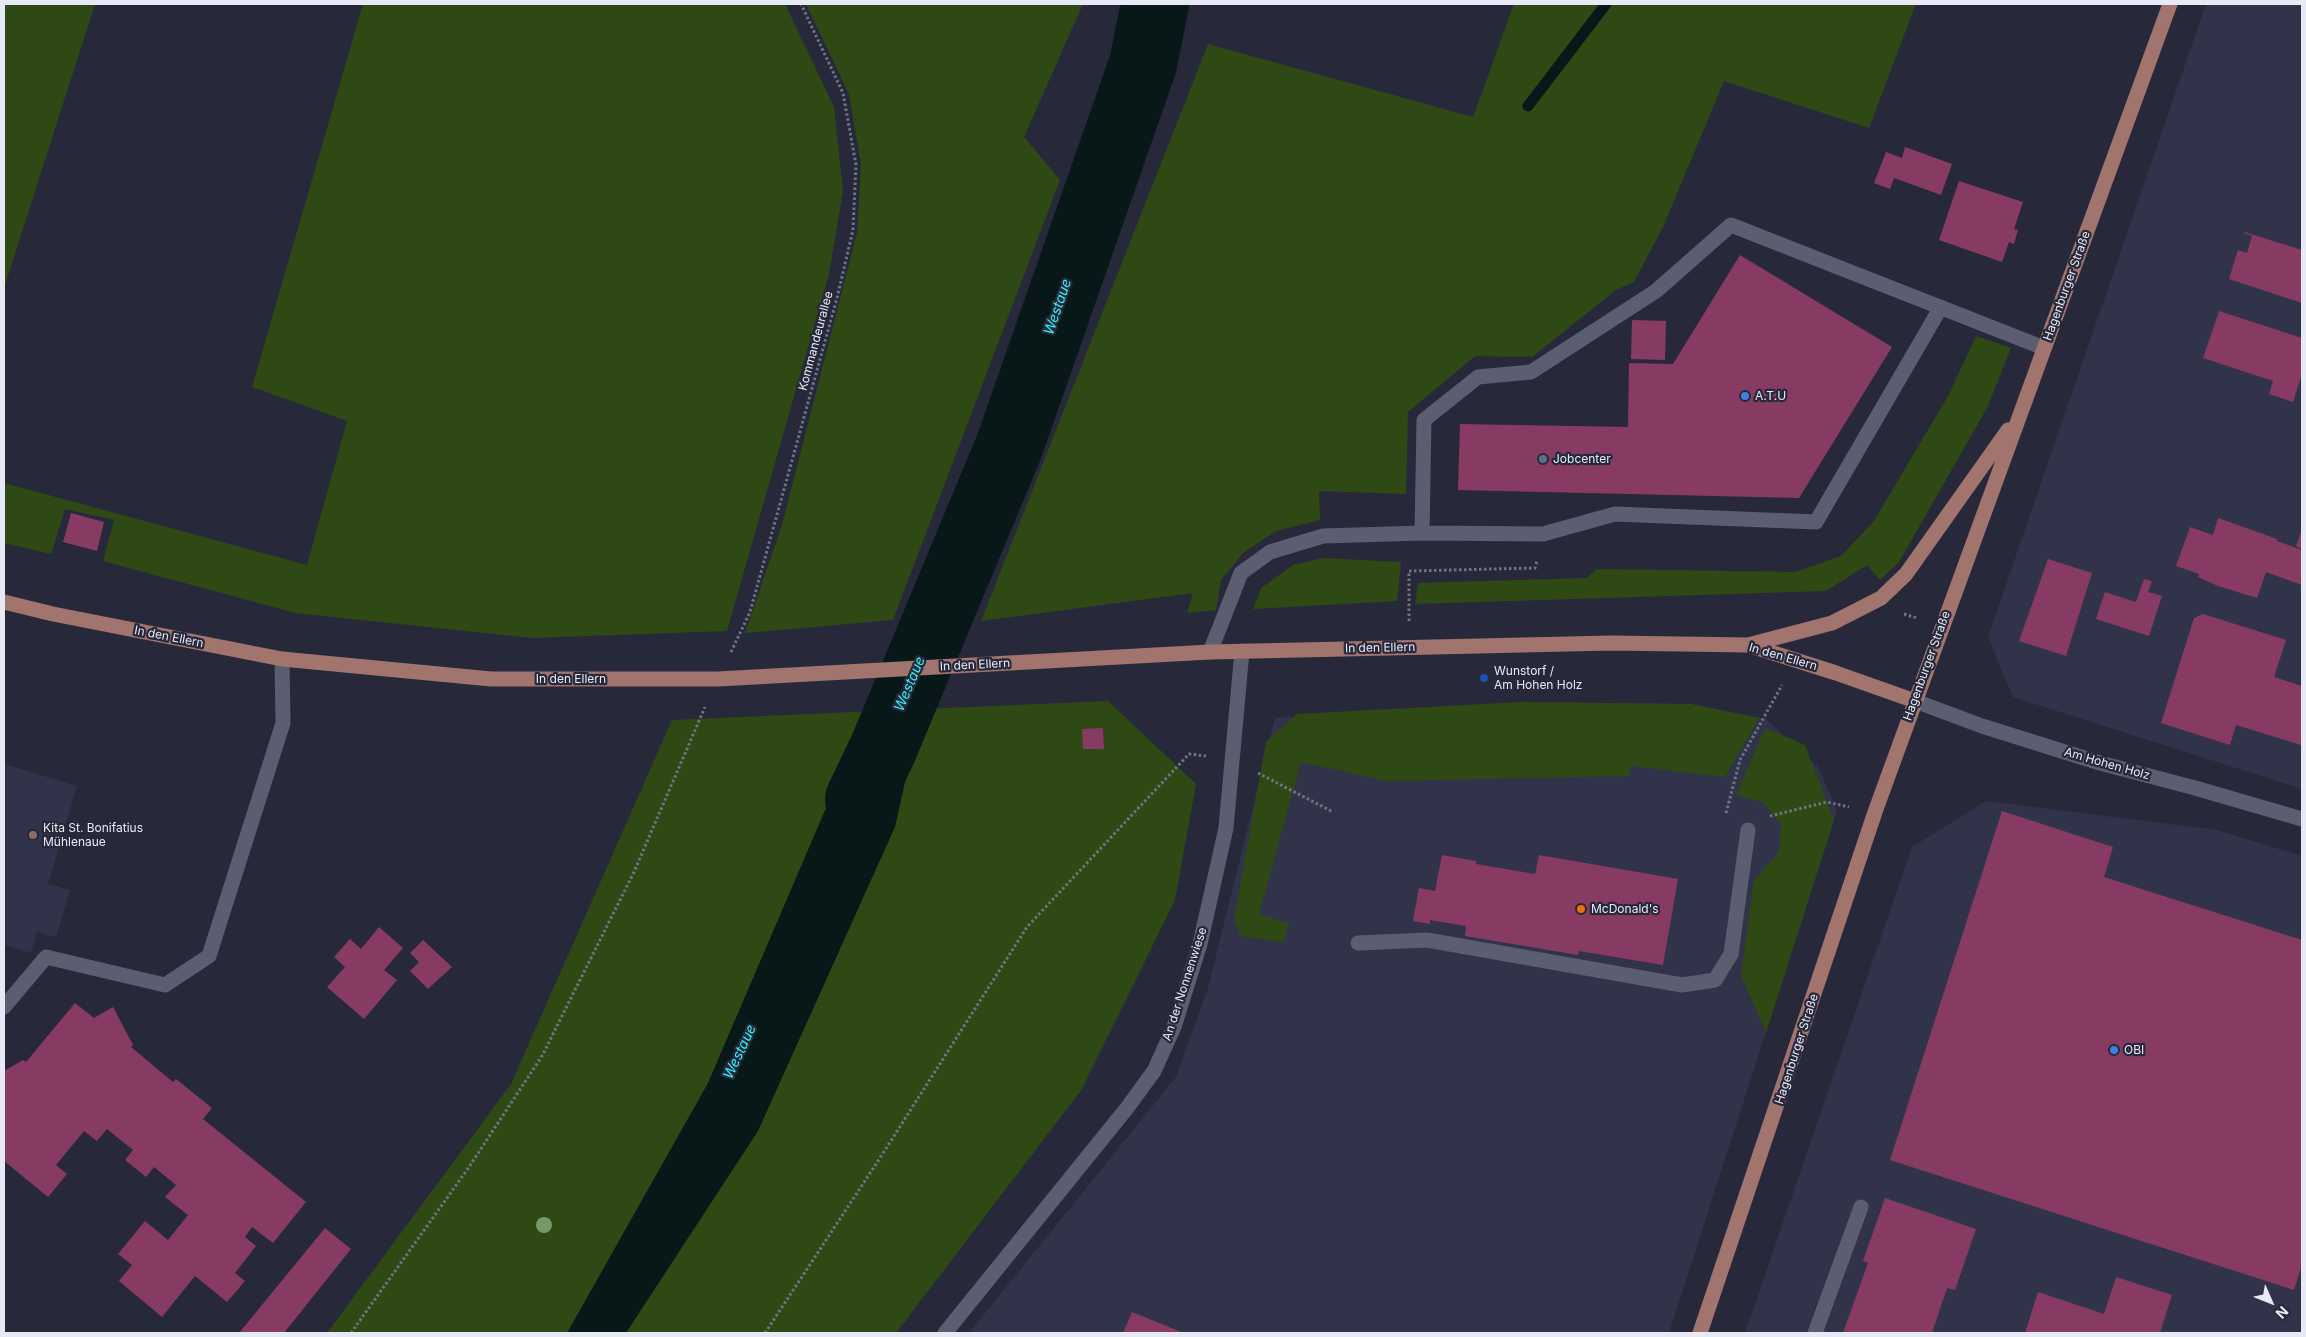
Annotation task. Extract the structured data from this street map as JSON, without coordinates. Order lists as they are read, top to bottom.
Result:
{
  "streets": {
    "main road": ["Hagenburger Straße", "In den Ellern"],
    "street": ["Am Hohen Holz", "An der Nonnenwiese"],
    "path": ["Kommandeurallee"]
  },
  "crossings": [
    ["Hagenburger Straße", "In den Ellern"],
    ["Hagenburger Straße", "Am Hohen Holz"],
    ["Kommandeurallee", "In den Ellern"],
    ["In den Ellern", "Am Hohen Holz"],
    ["In den Ellern", "An der Nonnenwiese"]
  ],
  "water": ["Westaue"],
  "places": [
    "A.T.U",
    "Jobcenter",
    "Wunstorf / Am Hohen Holz",
    "Kita St. Bonifatius Mühlenaue",
    "McDonald's",
    "OBI"
  ],
  "north": "bottom right"
}
